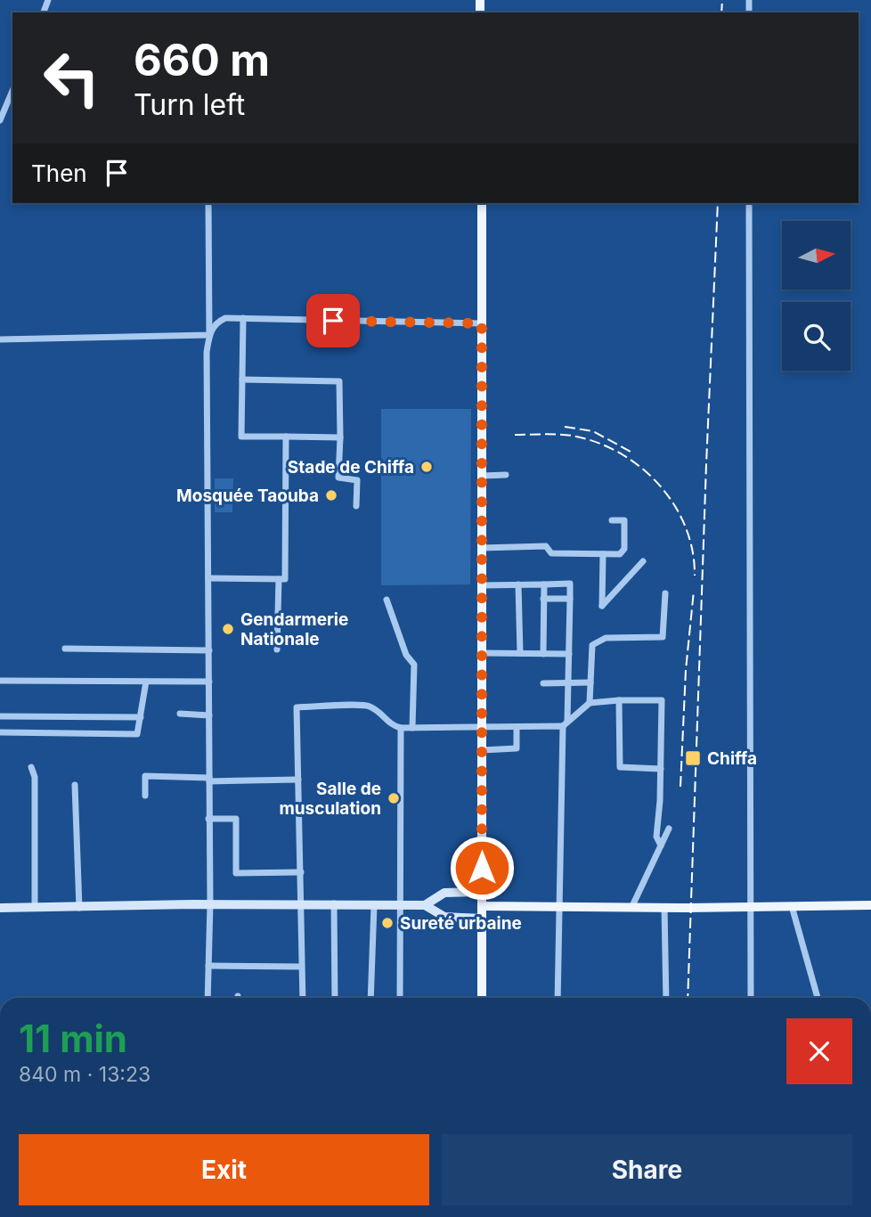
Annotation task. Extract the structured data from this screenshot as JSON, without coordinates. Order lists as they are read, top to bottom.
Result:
{
  "places": {
    "other": [
      "Stade de Chiffa",
      "Mosquée Taouba",
      "Gendarmerie Nationale",
      "Salle de musculation",
      "Sureté urbaine"
    ],
    "transit": ["Chiffa"]
  },
  "north": "right",
  "page": {
    "turn": ["660 m", "Turn left"],
    "then": "Then",
    "heading": ["11 min", "840 m · 13:23"],
    "buttons": ["Exit", "Share"]
  }
}
